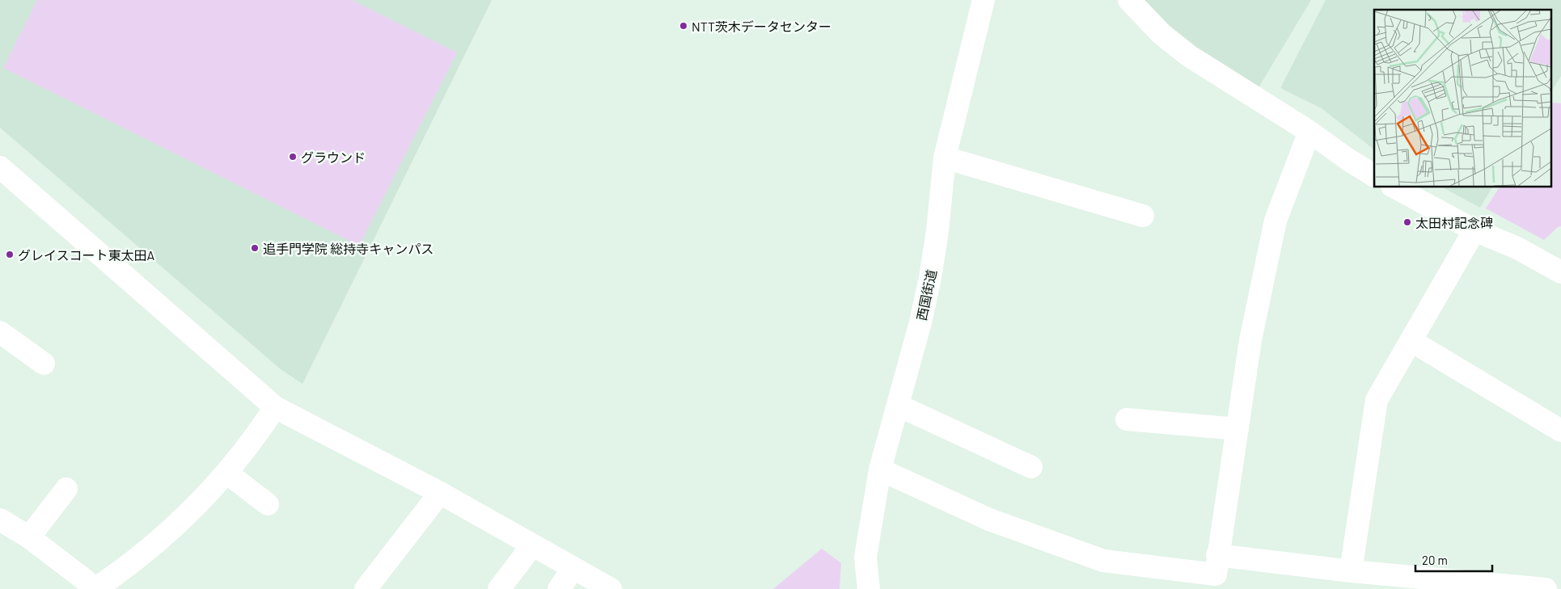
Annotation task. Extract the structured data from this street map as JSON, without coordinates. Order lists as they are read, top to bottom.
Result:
{
  "streets": {
    "street": ["西国街道"]
  },
  "places": [
    "NTT茨木データセンター",
    "グラウンド",
    "太田村記念碑",
    "追手門学院 総持寺キャンパス",
    "グレイスコート東太田A"
  ],
  "scale_bar": "20 m"
}
